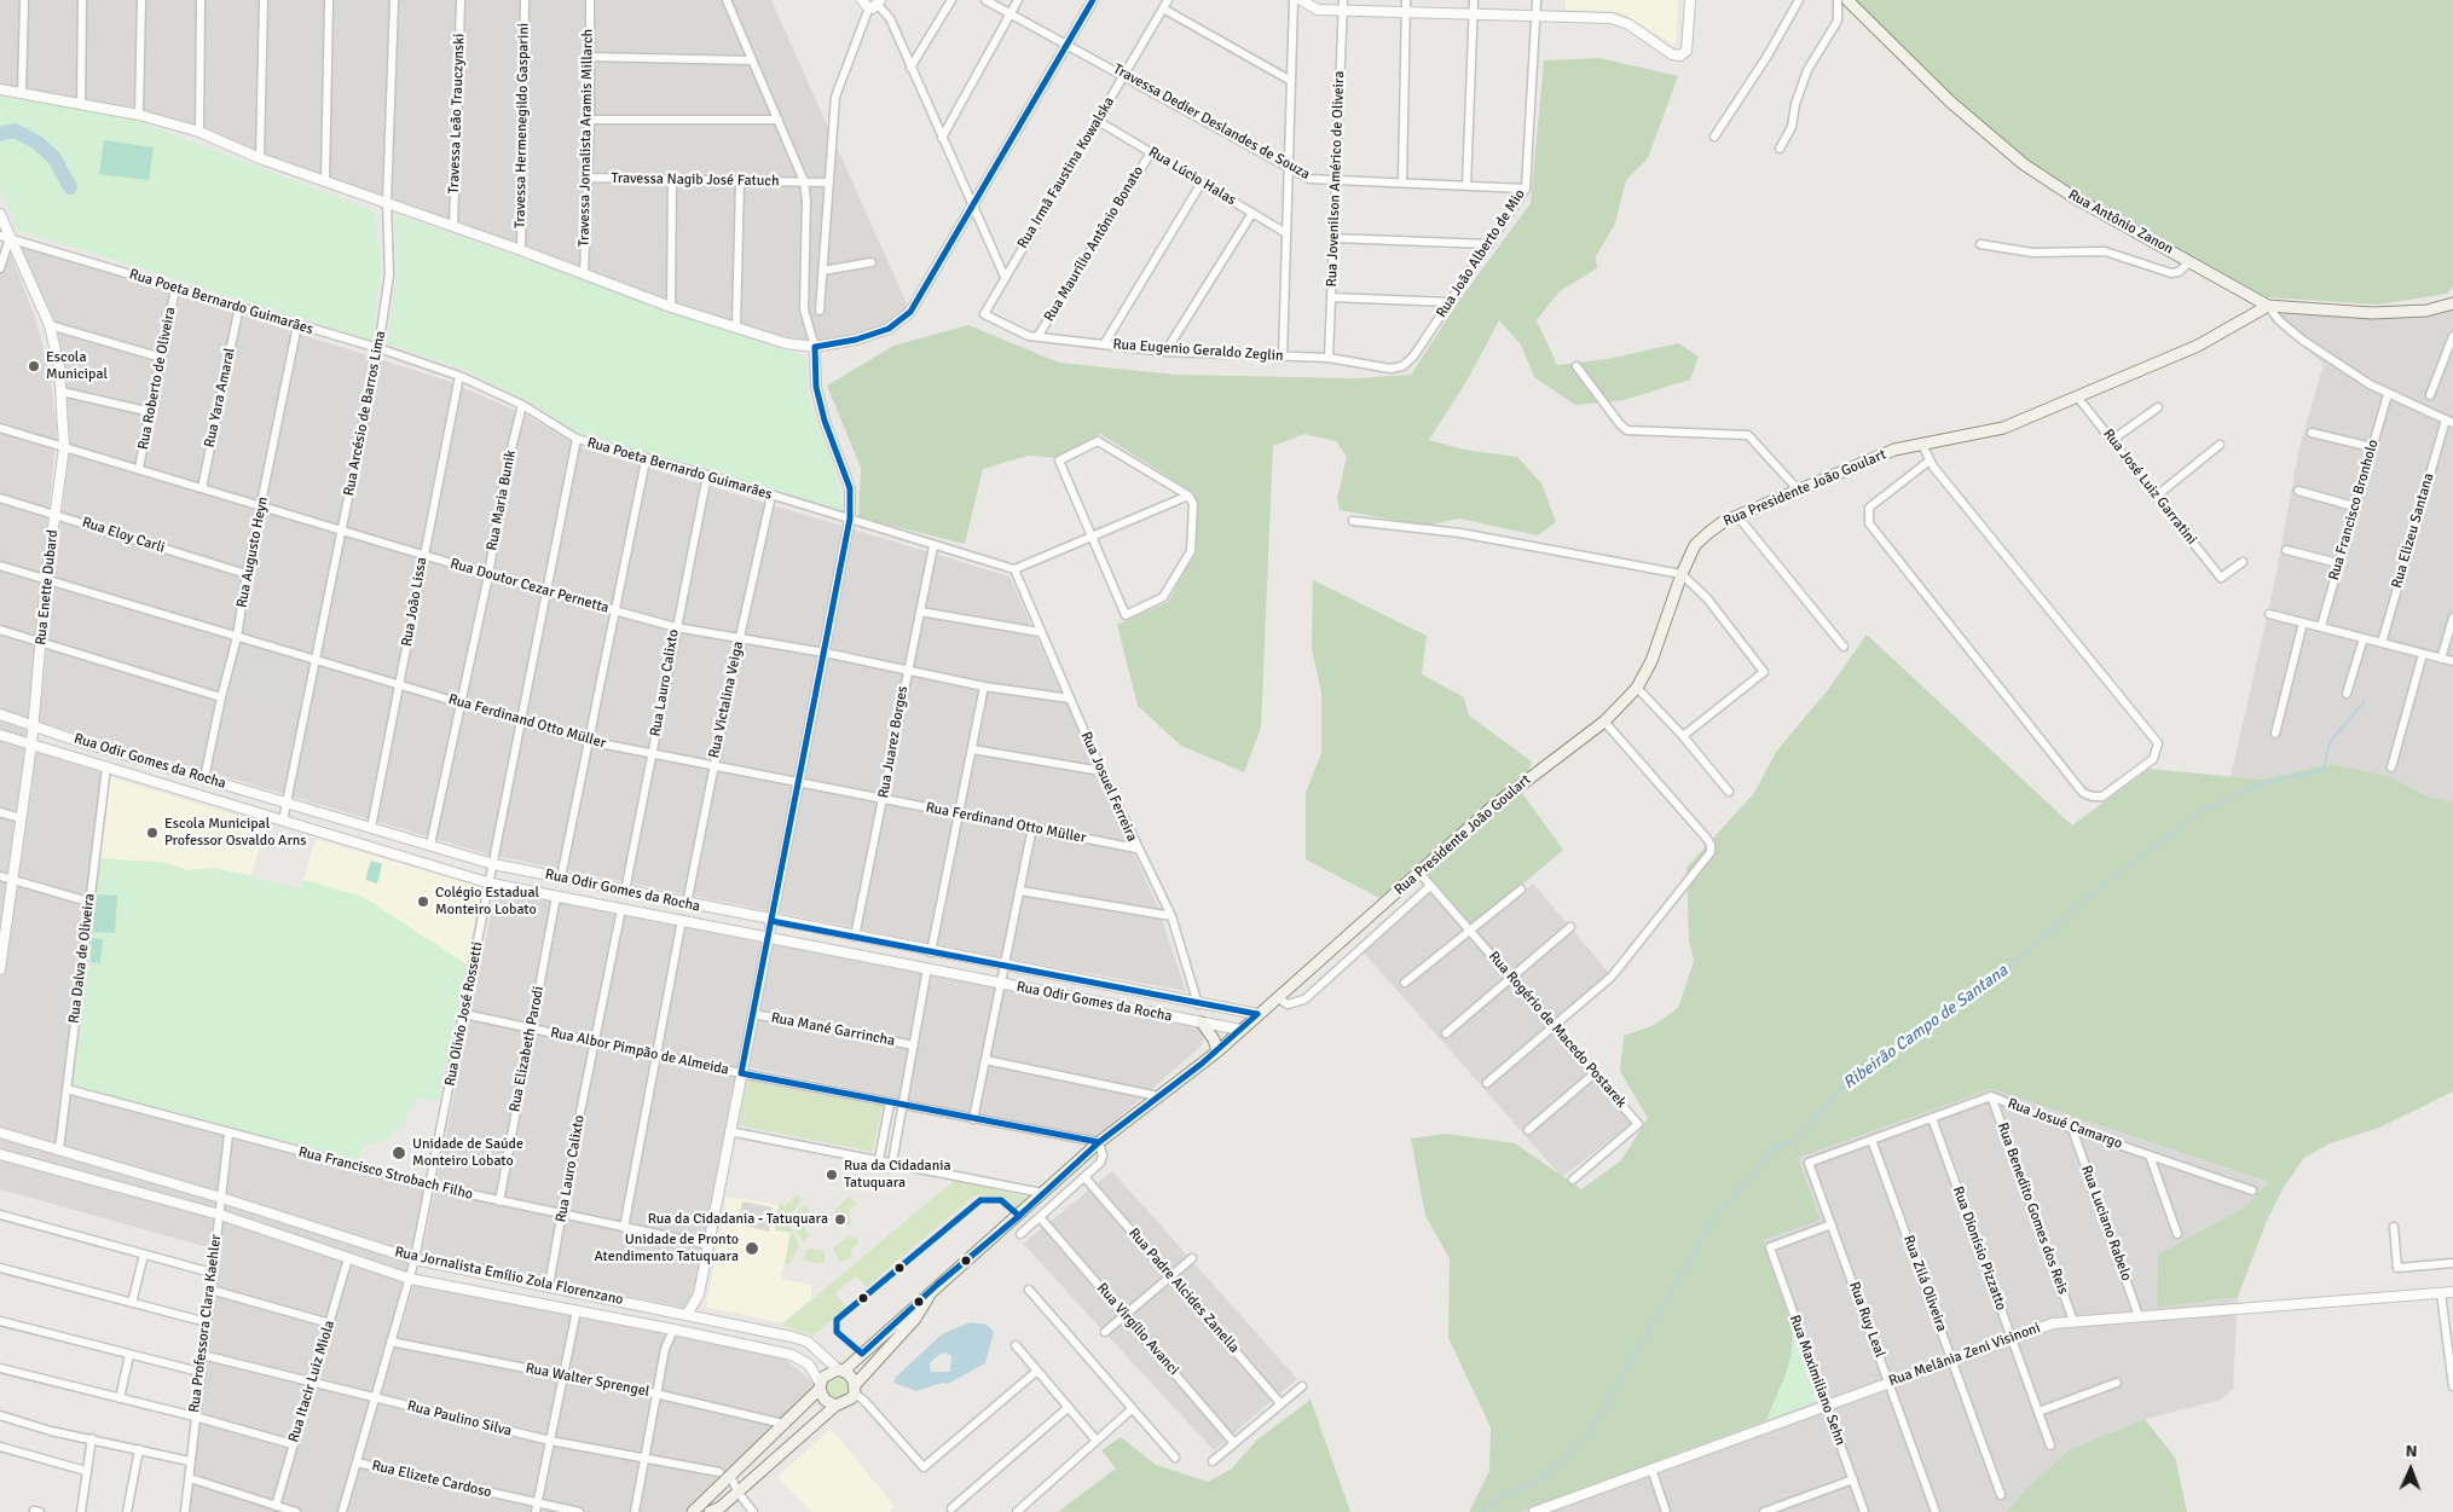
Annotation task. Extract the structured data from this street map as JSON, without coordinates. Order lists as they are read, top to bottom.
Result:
{
  "streets": {
    "main road": ["Rua Antônio Zanon", "Rua Presidente João Goulart"],
    "street": [
      "Travessa Leão Trauczynski",
      "Travessa Dedier Deslandes de Souza",
      "Travessa Hermenegildo Gasparini",
      "Travessa Jornalista Aramis Millarch",
      "Rua Irmã Faustina Kowalska",
      "Rua Lúcio Halas",
      "Rua Jovenilson Américo de Oliveira",
      "Travessa Nagib José Fatuch",
      "Rua Maurílio Antônio Bonato",
      "Rua João Alberto de Mio",
      "Rua Poeta Bernardo Guimarães",
      "Rua Eugenio Geraldo Zeglin",
      "Rua Roberto de Oliveira",
      "Rua Yara Amaral",
      "Rua Arcésio de Barros Lima",
      "Rua José Luiz Garratini",
      "Rua Maria Bunik",
      "Rua Francisco Bronholo",
      "Rua Elizeu Santana",
      "Rua Eloy Carli",
      "Rua Augusto Heyn",
      "Rua Doutor Cezar Pernetta",
      "Rua Enette Dubard",
      "Rua João Lissa",
      "Rua Lauro Calixto",
      "Rua Victalina Veiga",
      "Rua Ferdinand Otto Müller",
      "Rua Juarez Borges",
      "Rua Odir Gomes da Rocha",
      "Rua Josuel Ferreira",
      "Rua Dalva de Oliveira",
      "Rua Olivio José Rossetti",
      "Rua Mané Garrincha",
      "Rua Rogério de Macedo Postarek",
      "Rua Elizabeth Parodi",
      "Rua Albor Pimpão de Almeida",
      "Rua Josué Camargo",
      "Rua Francisco Strobach Filho",
      "Rua Benedito Gomes dos Reis",
      "Rua Luciano Rabelo",
      "Rua Dionísio Pizzatto",
      "Rua Jornalista Emílio Zola Florenzano",
      "Rua Zilá Oliveira",
      "Rua Padre Alcides Zanella",
      "Rua Ruy Leal",
      "Rua Professora Clara Kaehler",
      "Rua Virgílio Avanci",
      "Rua Melânia Zeni Visinoni",
      "Rua Walter Sprengel",
      "Rua Maximiliano Sehn",
      "Rua Itacir Luiz Miola",
      "Rua Paulino Silva",
      "Rua Elizete Cardoso"
    ]
  },
  "crossings": [
    ["Travessa Dedier Deslandes de Souza", "Rua Irmã Faustina Kowalska"],
    ["Travessa Dedier Deslandes de Souza", "Rua Jovenilson Américo de Oliveira"],
    ["Travessa Dedier Deslandes de Souza", "Rua João Alberto de Mio"],
    ["Travessa Jornalista Aramis Millarch", "Travessa Nagib José Fatuch"],
    ["Rua Irmã Faustina Kowalska", "Rua Lúcio Halas"],
    ["Rua Irmã Faustina Kowalska", "Rua Eugenio Geraldo Zeglin"],
    ["Rua Lúcio Halas", "Rua Maurílio Antônio Bonato"],
    ["Rua Jovenilson Américo de Oliveira", "Rua Eugenio Geraldo Zeglin"],
    ["Rua Antônio Zanon", "Rua Presidente João Goulart"],
    ["Rua Maurílio Antônio Bonato", "Rua Eugenio Geraldo Zeglin"],
    ["Rua João Alberto de Mio", "Rua Eugenio Geraldo Zeglin"],
    ["Rua Poeta Bernardo Guimarães", "Rua Roberto de Oliveira"],
    ["Rua Poeta Bernardo Guimarães", "Rua Yara Amaral"],
    ["Rua Poeta Bernardo Guimarães", "Rua Arcésio de Barros Lima"],
    ["Rua Poeta Bernardo Guimarães", "Rua Maria Bunik"],
    ["Rua Poeta Bernardo Guimarães", "Rua Augusto Heyn"],
    ["Rua Poeta Bernardo Guimarães", "Rua Enette Dubard"],
    ["Rua Poeta Bernardo Guimarães", "Rua João Lissa"],
    ["Rua Poeta Bernardo Guimarães", "Rua Lauro Calixto"],
    ["Rua Poeta Bernardo Guimarães", "Rua Victalina Veiga"],
    ["Rua Poeta Bernardo Guimarães", "Rua Juarez Borges"],
    ["Rua Poeta Bernardo Guimarães", "Rua Josuel Ferreira"],
    ["Rua Poeta Bernardo Guimarães", "Rua Olivio José Rossetti"],
    ["Rua Roberto de Oliveira", "Rua Doutor Cezar Pernetta"],
    ["Rua Yara Amaral", "Rua Doutor Cezar Pernetta"],
    ["Rua Arcésio de Barros Lima", "Rua Doutor Cezar Pernetta"],
    ["Rua Arcésio de Barros Lima", "Rua Ferdinand Otto Müller"],
    ["Rua Arcésio de Barros Lima", "Rua Odir Gomes da Rocha"],
    ["Rua José Luiz Garratini", "Rua Presidente João Goulart"],
    ["Rua Presidente João Goulart", "Rua Odir Gomes da Rocha"],
    ["Rua Presidente João Goulart", "Rua Rogério de Macedo Postarek"],
    ["Rua Presidente João Goulart", "Rua Albor Pimpão de Almeida"],
    ["Rua Presidente João Goulart", "Rua Jornalista Emílio Zola Florenzano"],
    ["Rua Presidente João Goulart", "Rua Walter Sprengel"],
    ["Rua Maria Bunik", "Rua Doutor Cezar Pernetta"],
    ["Rua Maria Bunik", "Rua Ferdinand Otto Müller"],
    ["Rua Maria Bunik", "Rua Odir Gomes da Rocha"],
    ["Rua Eloy Carli", "Rua Augusto Heyn"],
    ["Rua Eloy Carli", "Rua Enette Dubard"],
    ["Rua Augusto Heyn", "Rua Doutor Cezar Pernetta"],
    ["Rua Augusto Heyn", "Rua Ferdinand Otto Müller"],
    ["Rua Augusto Heyn", "Rua Odir Gomes da Rocha"],
    ["Rua Doutor Cezar Pernetta", "Rua Enette Dubard"],
    ["Rua Doutor Cezar Pernetta", "Rua João Lissa"],
    ["Rua Doutor Cezar Pernetta", "Rua Lauro Calixto"],
    ["Rua Doutor Cezar Pernetta", "Rua Victalina Veiga"],
    ["Rua Doutor Cezar Pernetta", "Rua Juarez Borges"],
    ["Rua Doutor Cezar Pernetta", "Rua Josuel Ferreira"],
    ["Rua Doutor Cezar Pernetta", "Rua Olivio José Rossetti"],
    ["Rua Enette Dubard", "Rua Ferdinand Otto Müller"],
    ["Rua Enette Dubard", "Rua Odir Gomes da Rocha"],
    ["Rua João Lissa", "Rua Ferdinand Otto Müller"],
    ["Rua João Lissa", "Rua Odir Gomes da Rocha"],
    ["Rua Lauro Calixto", "Rua Ferdinand Otto Müller"],
    ["Rua Lauro Calixto", "Rua Odir Gomes da Rocha"],
    ["Rua Lauro Calixto", "Rua Albor Pimpão de Almeida"],
    ["Rua Lauro Calixto", "Rua Francisco Strobach Filho"],
    ["Rua Lauro Calixto", "Rua Jornalista Emílio Zola Florenzano"],
    ["Rua Victalina Veiga", "Rua Ferdinand Otto Müller"],
    ["Rua Victalina Veiga", "Rua Odir Gomes da Rocha"],
    ["Rua Ferdinand Otto Müller", "Rua Juarez Borges"],
    ["Rua Ferdinand Otto Müller", "Rua Josuel Ferreira"],
    ["Rua Ferdinand Otto Müller", "Rua Olivio José Rossetti"],
    ["Rua Juarez Borges", "Rua Odir Gomes da Rocha"],
    ["Rua Odir Gomes da Rocha", "Rua Josuel Ferreira"],
    ["Rua Odir Gomes da Rocha", "Rua Dalva de Oliveira"],
    ["Rua Odir Gomes da Rocha", "Rua Olivio José Rossetti"],
    ["Rua Odir Gomes da Rocha", "Rua Elizabeth Parodi"],
    ["Rua Dalva de Oliveira", "Rua Francisco Strobach Filho"],
    ["Rua Dalva de Oliveira", "Rua Jornalista Emílio Zola Florenzano"],
    ["Rua Olivio José Rossetti", "Rua Albor Pimpão de Almeida"],
    ["Rua Olivio José Rossetti", "Rua Francisco Strobach Filho"],
    ["Rua Olivio José Rossetti", "Rua Jornalista Emílio Zola Florenzano"],
    ["Rua Olivio José Rossetti", "Rua Walter Sprengel"],
    ["Rua Olivio José Rossetti", "Rua Paulino Silva"],
    ["Rua Olivio José Rossetti", "Rua Elizete Cardoso"],
    ["Rua Elizabeth Parodi", "Rua Albor Pimpão de Almeida"],
    ["Rua Elizabeth Parodi", "Rua Francisco Strobach Filho"],
    ["Rua Josué Camargo", "Rua Benedito Gomes dos Reis"],
    ["Rua Josué Camargo", "Rua Luciano Rabelo"],
    ["Rua Josué Camargo", "Rua Dionísio Pizzatto"],
    ["Rua Josué Camargo", "Rua Zilá Oliveira"],
    ["Rua Josué Camargo", "Rua Ruy Leal"],
    ["Rua Francisco Strobach Filho", "Rua Professora Clara Kaehler"],
    ["Rua Benedito Gomes dos Reis", "Rua Melânia Zeni Visinoni"],
    ["Rua Luciano Rabelo", "Rua Melânia Zeni Visinoni"],
    ["Rua Dionísio Pizzatto", "Rua Melânia Zeni Visinoni"],
    ["Rua Jornalista Emílio Zola Florenzano", "Rua Professora Clara Kaehler"],
    ["Rua Jornalista Emílio Zola Florenzano", "Rua Itacir Luiz Miola"],
    ["Rua Zilá Oliveira", "Rua Melânia Zeni Visinoni"],
    ["Rua Ruy Leal", "Rua Melânia Zeni Visinoni"],
    ["Rua Ruy Leal", "Rua Maximiliano Sehn"],
    ["Rua Professora Clara Kaehler", "Rua Paulino Silva"],
    ["Rua Melânia Zeni Visinoni", "Rua Maximiliano Sehn"],
    ["Rua Itacir Luiz Miola", "Rua Paulino Silva"]
  ],
  "water": ["Ribeirão Campo de Santana"],
  "places": [
    "Escola Municipal",
    "Escola Municipal Professor Osvaldo Arns",
    "Colégio Estadual Monteiro Lobato",
    "Unidade de Saúde Monteiro Lobato",
    "Rua da Cidadania Tatuquara",
    "Rua da Cidadania - Tatuquara",
    "Unidade de Pronto Atendimento Tatuquara"
  ],
  "north": "top"
}
